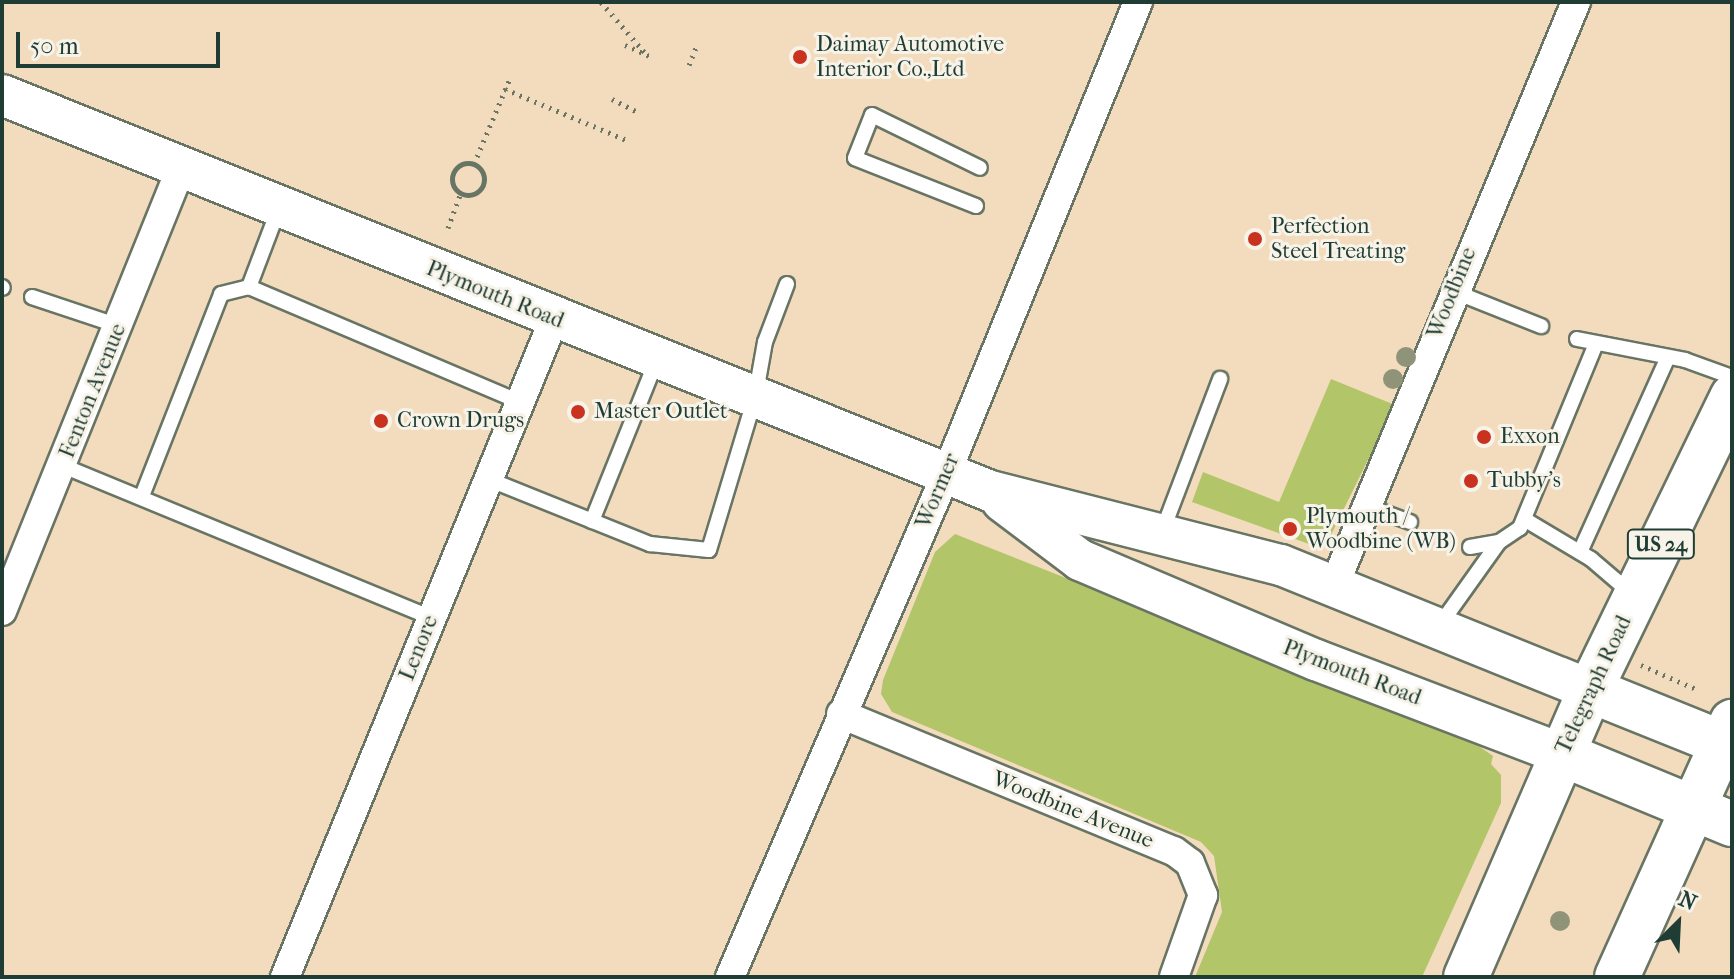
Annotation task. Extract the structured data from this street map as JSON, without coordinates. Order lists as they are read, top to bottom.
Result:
{
  "streets": {
    "main road": ["Plymouth Road", "US 24", "Telegraph Road"],
    "street": [
      "Woodbine",
      "Fenton Avenue",
      "Wormer",
      "Lenore",
      "Woodbine Avenue"
    ]
  },
  "crossings": [
    ["Woodbine", "Plymouth Road"],
    ["Plymouth Road", "Fenton Avenue"],
    ["Plymouth Road", "Wormer"],
    ["Plymouth Road", "Lenore"],
    ["Plymouth Road", "Telegraph Road"],
    ["Wormer", "Woodbine Avenue"]
  ],
  "places": [
    "Daimay Automotive Interior Co.,Ltd",
    "Perfection Steel Treating",
    "Master Outlet",
    "Crown Drugs",
    "Exxon",
    "Tubby's",
    "Plymouth / Woodbine (WB)"
  ],
  "scale_bar": "50 m",
  "north": "top right"
}
